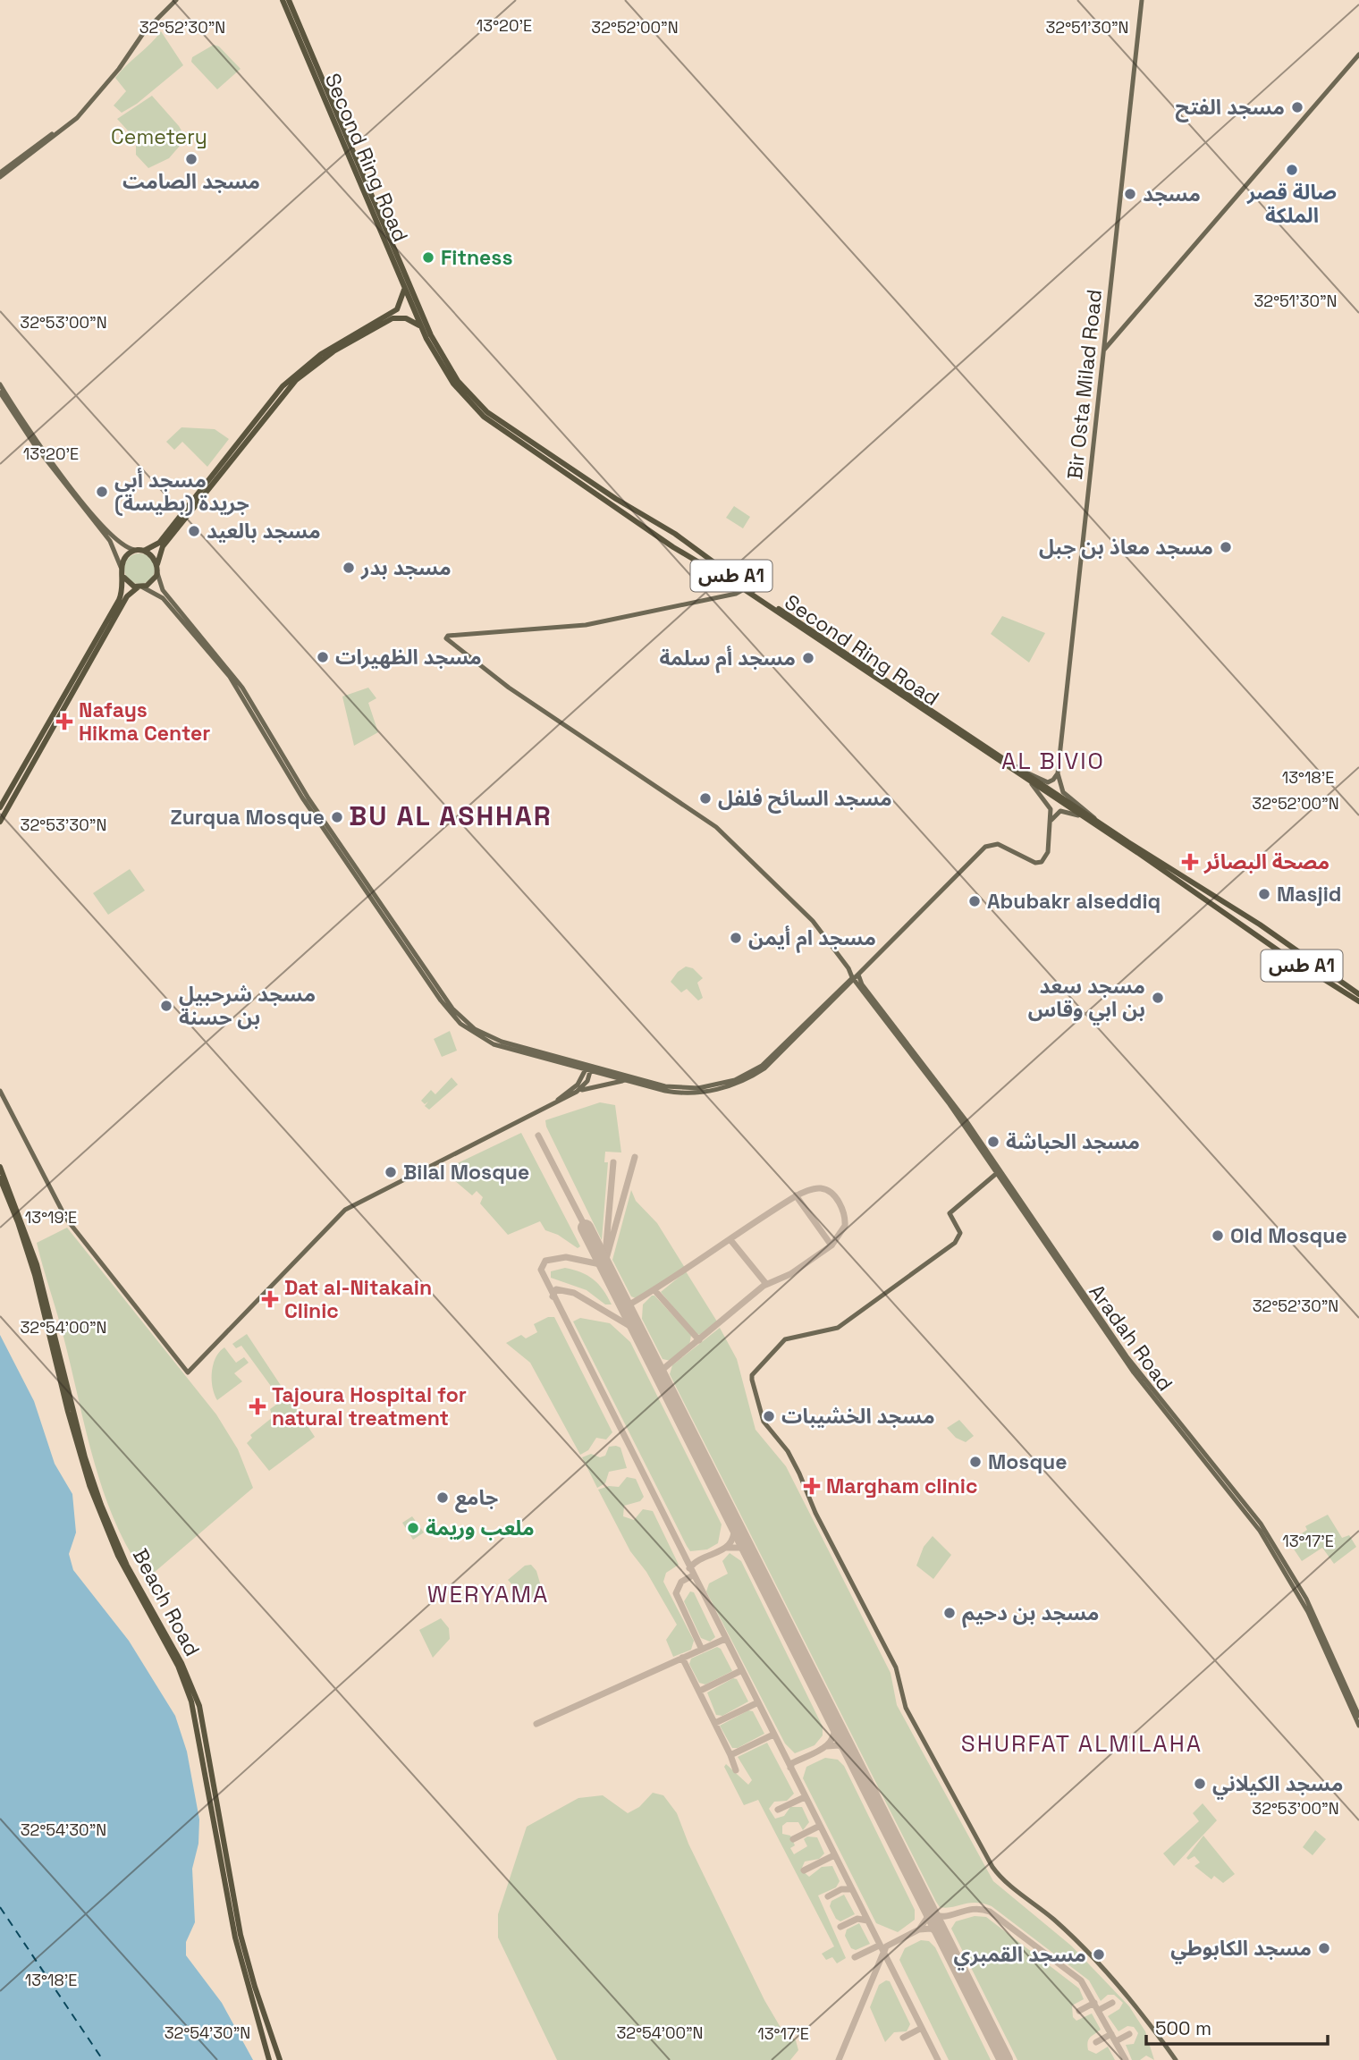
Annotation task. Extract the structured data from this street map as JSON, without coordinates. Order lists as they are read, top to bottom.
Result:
{
  "streets": {
    "highway": ["Second Ring Road", "طس A1", "Beach Road"],
    "main road": ["Bir Osta Milad Road", "Aradah Road"]
  },
  "crossings": [
    ["Second Ring Road", "Aradah Road"]
  ],
  "districts": [
    "AL BIVIO",
    "BU AL ASHHAR",
    "WERYAMA",
    "SHURFAT ALMILAHA"
  ],
  "parks": ["Cemetery"],
  "places": {
    "other": [
      "مسجد الفتح",
      "مسجد الصامت",
      "صالة قصر الملكة",
      "مسجد",
      "Fitness",
      "مسجد أبي جريدة (بطيسة)",
      "مسجد بالعيد",
      "مسجد معاذ بن جبل",
      "مسجد بدر",
      "مسجد الظهيرات",
      "مسجد أم سلمة",
      "مسجد السائح فلفل",
      "Zurqua Mosque",
      "Masjid",
      "Abubakr alseddiq",
      "مسجد ام أيمن",
      "مسجد سعد بن ابي وقاس",
      "مسجد شرحبيل بن حسنة",
      "مسجد الحباشة",
      "Bilal Mosque",
      "Old Mosque",
      "مسجد الخشيبات",
      "Mosque",
      "جامع",
      "ملعب وريمة",
      "مسجد بن دحيم",
      "مسجد الكيلاني",
      "مسجد الكابوطي",
      "مسجد القمبري"
    ],
    "health": [
      "Nafays Hikma Center",
      "مصحة البصائر",
      "Dat al-Nitakain Clinic",
      "Tajoura Hospital for natural treatment",
      "Margham clinic"
    ]
  },
  "scale_bar": "500 m",
  "coordinates": [
    "13°20'E",
    "32°52'00\"N",
    "32°52'30\"N",
    "32°51'30\"N",
    "32°53'00\"N",
    "13°18'E",
    "32°53'30\"N",
    "13°19'E",
    "32°54'00\"N",
    "13°17'E",
    "32°54'30\"N"
  ]
}
